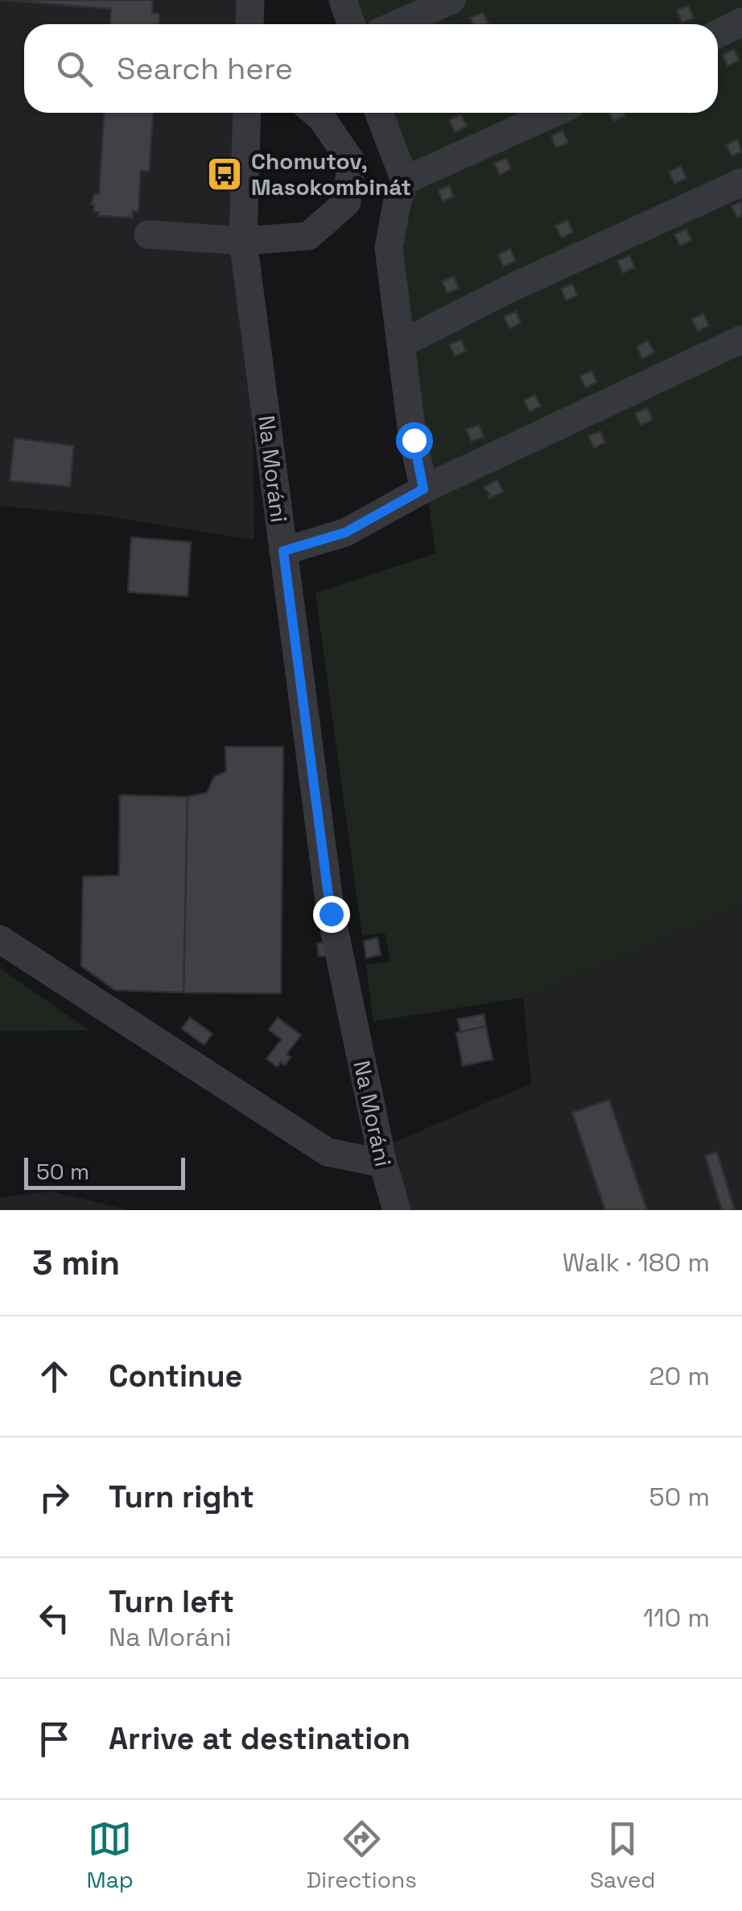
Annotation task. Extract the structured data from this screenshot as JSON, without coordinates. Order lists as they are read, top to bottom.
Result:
{
  "streets": {
    "lane": ["Na Moráni"]
  },
  "places": {
    "bus stop": ["Chomutov, Masokombinát"]
  },
  "scale_bar": "50 m",
  "page": {
    "search": "Search here",
    "scale": "50 m",
    "heading": ["3 min", "Walk · 180 m"],
    "list": [
      ["Continue", "20 m"],
      ["Turn right", "50 m"],
      ["Turn left", "Na Moráni", "110 m"],
      "Arrive at destination"
    ],
    "nav": ["Map", "Directions", "Saved"]
  }
}
